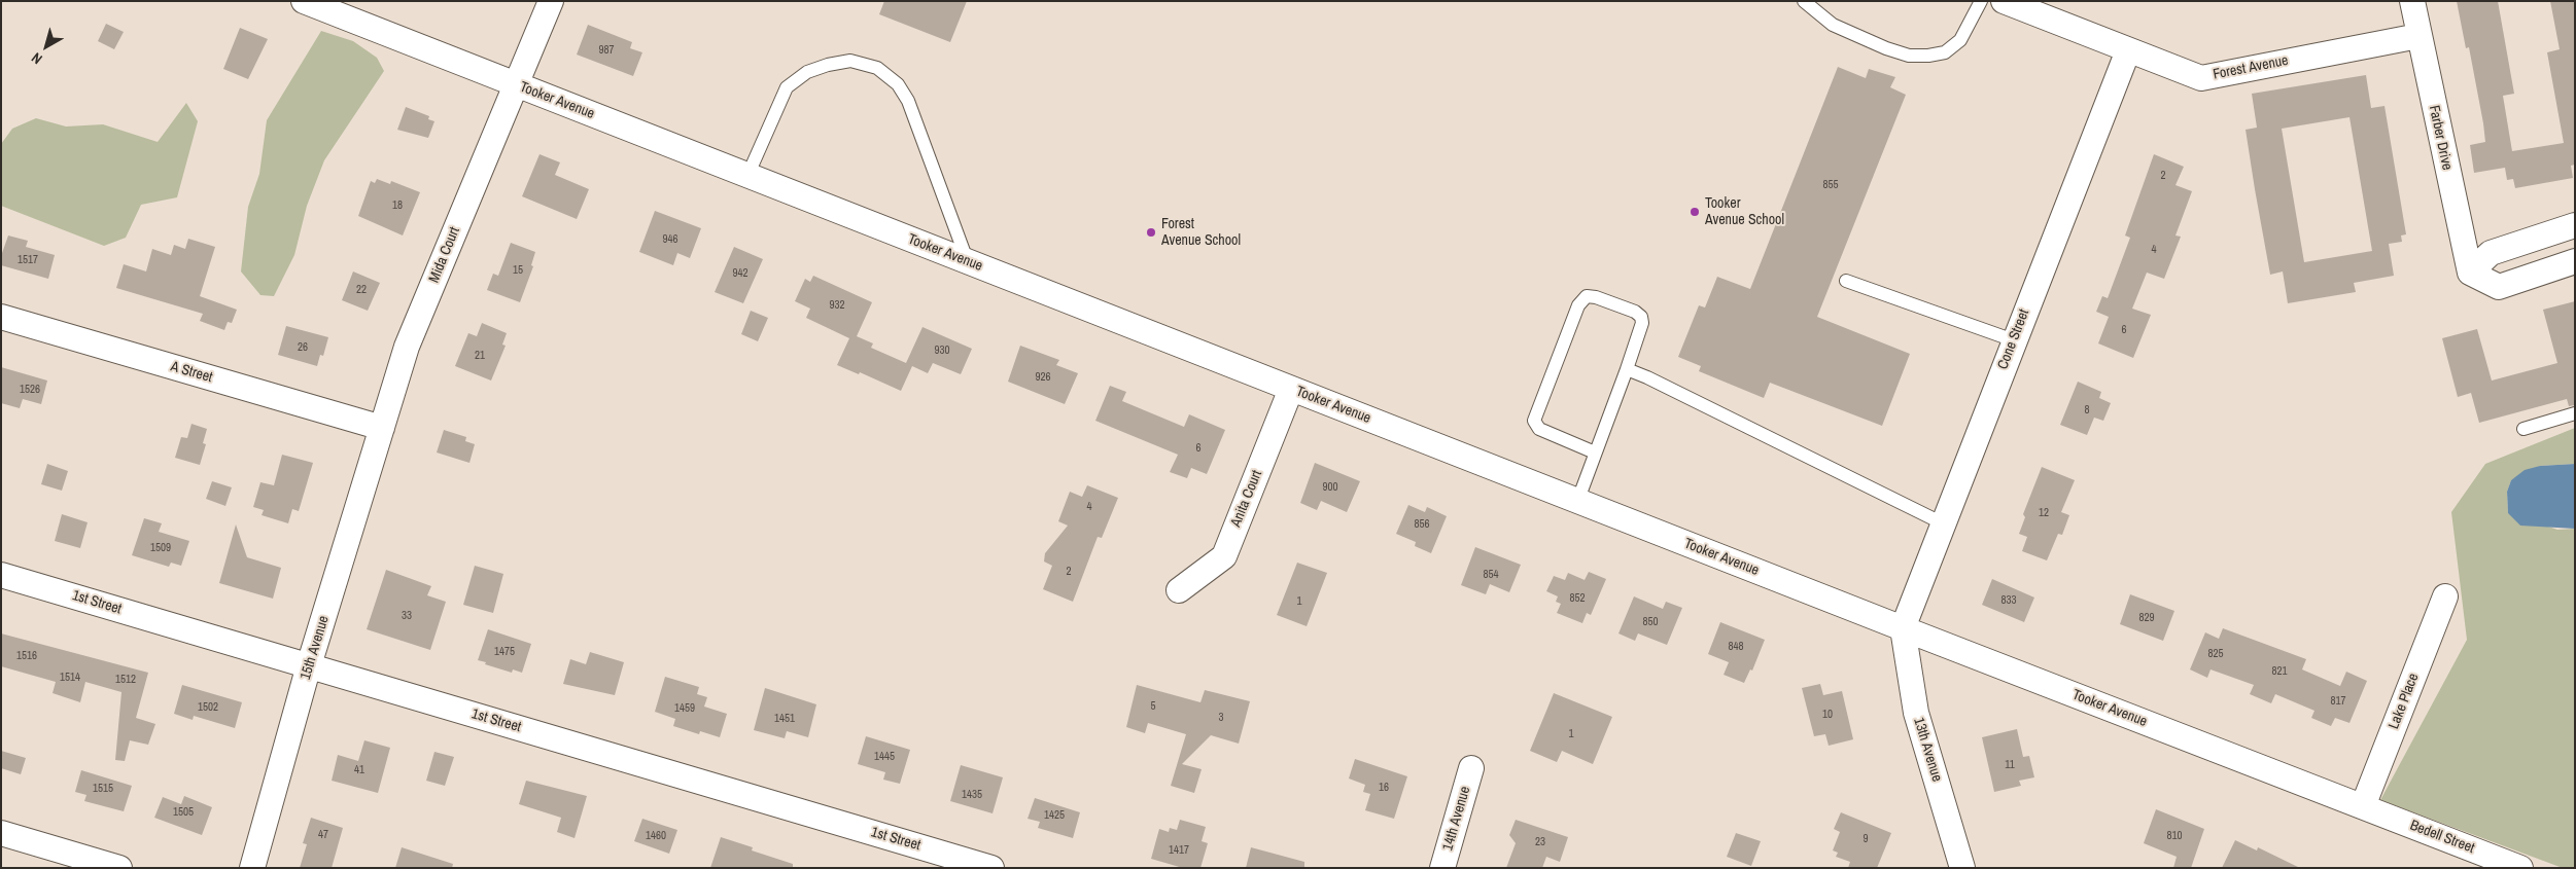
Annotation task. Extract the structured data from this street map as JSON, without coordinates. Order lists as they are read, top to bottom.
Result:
{
  "streets": {
    "street": [
      "Forest Avenue",
      "Tooker Avenue",
      "Farber Drive",
      "Mida Court",
      "Cone Street",
      "A Street",
      "Anita Court",
      "1st Street",
      "15th Avenue",
      "Lake Place",
      "13th Avenue",
      "14th Avenue",
      "Bedell Street"
    ]
  },
  "crossings": [
    ["Forest Avenue", "Farber Drive"],
    ["Forest Avenue", "Cone Street"],
    ["Tooker Avenue", "Mida Court"],
    ["Tooker Avenue", "Cone Street"],
    ["Tooker Avenue", "Anita Court"],
    ["Tooker Avenue", "Lake Place"],
    ["Tooker Avenue", "13th Avenue"],
    ["Tooker Avenue", "Bedell Street"],
    ["Mida Court", "A Street"],
    ["Mida Court", "15th Avenue"],
    ["Cone Street", "13th Avenue"],
    ["A Street", "15th Avenue"],
    ["1st Street", "15th Avenue"],
    ["Lake Place", "Bedell Street"]
  ],
  "places": ["Tooker Avenue School", "Forest Avenue School"],
  "house_numbers": [
    "987",
    "2",
    "855",
    "18",
    "946",
    "4",
    "1517",
    "15",
    "942",
    "22",
    "932",
    "6",
    "26",
    "930",
    "21",
    "926",
    "1526",
    "8",
    "6",
    "900",
    "4",
    "12",
    "856",
    "1509",
    "2",
    "854",
    "852",
    "833",
    "1",
    "33",
    "829",
    "850",
    "848",
    "1475",
    "825",
    "1516",
    "821",
    "1514",
    "1512",
    "817",
    "5",
    "1502",
    "1459",
    "10",
    "3",
    "1451",
    "1",
    "1445",
    "11",
    "41",
    "16",
    "1515",
    "1435",
    "1505",
    "1425",
    "47",
    "1460",
    "810",
    "9",
    "23",
    "1417"
  ],
  "north": "bottom left"
}
